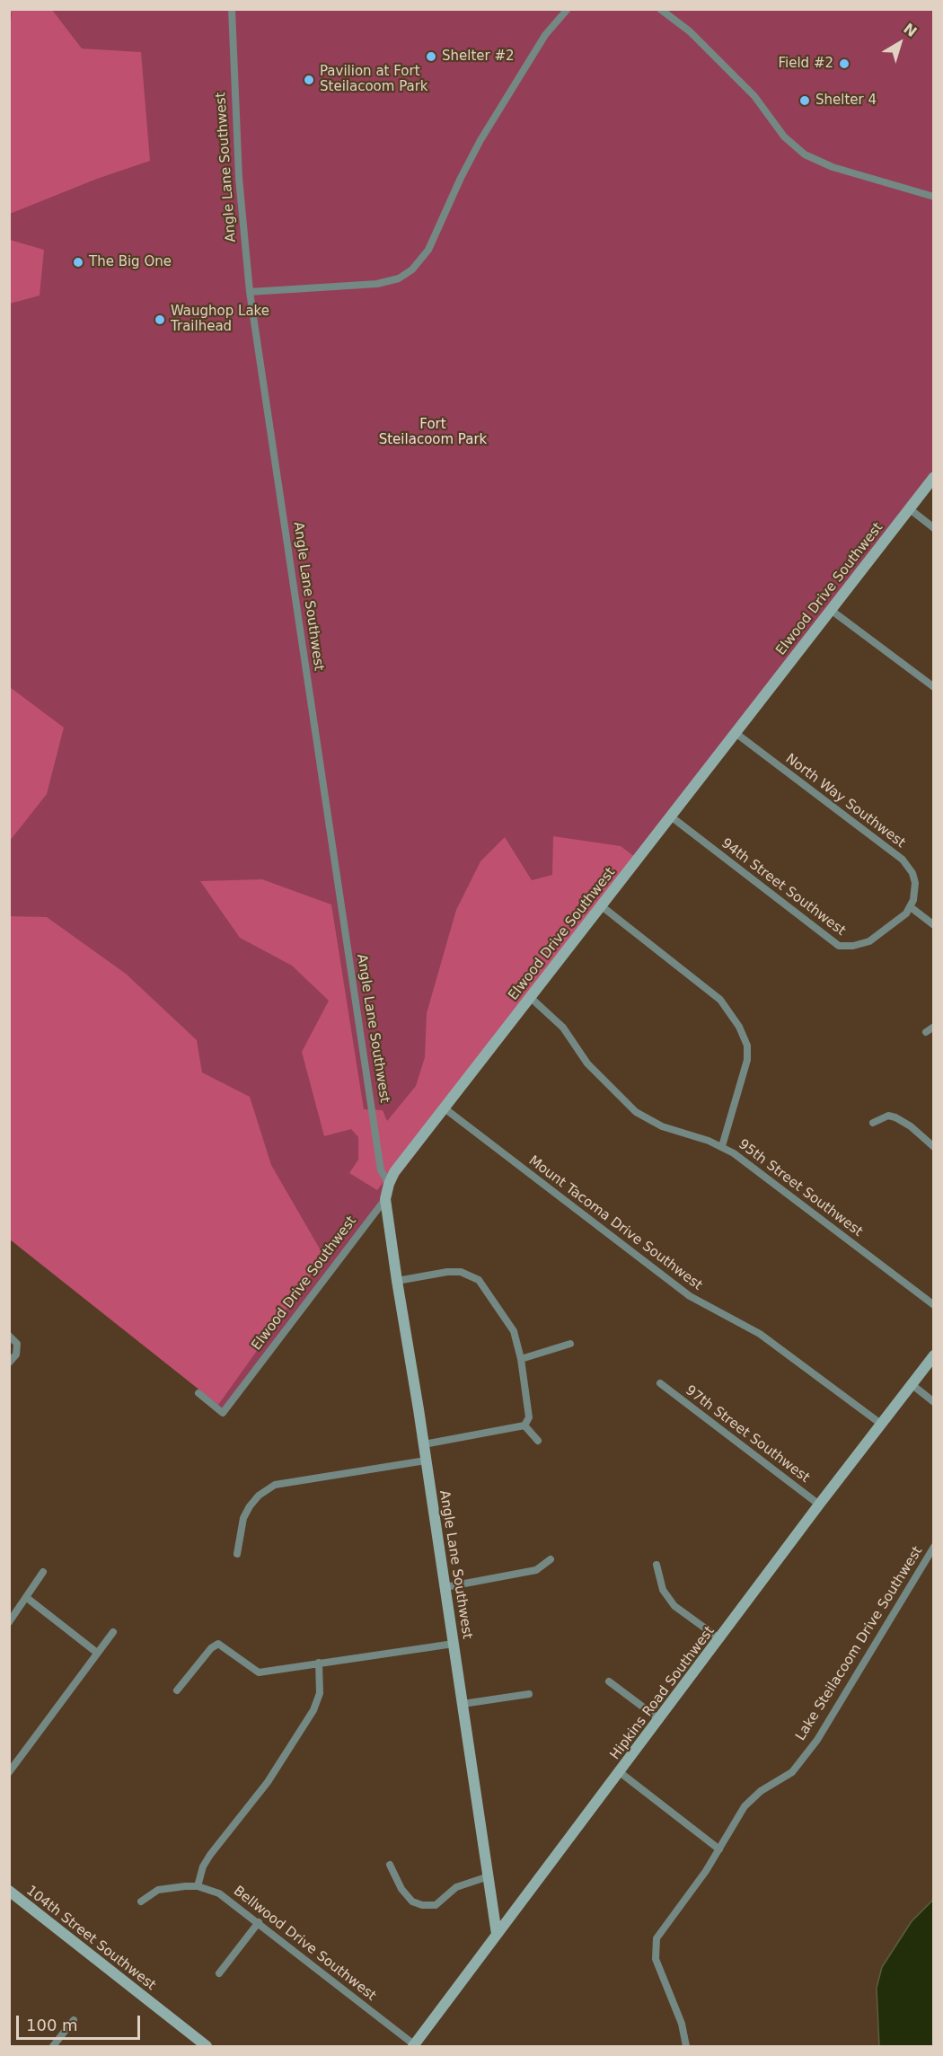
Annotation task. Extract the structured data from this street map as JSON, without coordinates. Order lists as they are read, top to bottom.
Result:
{
  "streets": {
    "street": [
      "Angle Lane Southwest",
      "Elwood Drive Southwest",
      "North Way Southwest",
      "94th Street Southwest",
      "95th Street Southwest",
      "Mount Tacoma Drive Southwest",
      "97th Street Southwest",
      "Lake Steilacoom Drive Southwest",
      "Hipkins Road Southwest",
      "104th Street Southwest",
      "Bellwood Drive Southwest"
    ]
  },
  "crossings": [
    ["Angle Lane Southwest", "Elwood Drive Southwest"],
    ["Angle Lane Southwest", "Hipkins Road Southwest"],
    ["Elwood Drive Southwest", "North Way Southwest"],
    ["Elwood Drive Southwest", "94th Street Southwest"],
    ["Elwood Drive Southwest", "95th Street Southwest"],
    ["Elwood Drive Southwest", "Mount Tacoma Drive Southwest"],
    ["North Way Southwest", "94th Street Southwest"],
    ["Mount Tacoma Drive Southwest", "Hipkins Road Southwest"],
    ["97th Street Southwest", "Hipkins Road Southwest"],
    ["Hipkins Road Southwest", "Bellwood Drive Southwest"]
  ],
  "parks": ["Fort Steilacoom Park"],
  "places": [
    "Shelter #2",
    "Field #2",
    "Pavilion at Fort Steilacoom Park",
    "Shelter 4",
    "The Big One",
    "Waughop Lake Trailhead"
  ],
  "scale_bar": "100 m",
  "north": "top right"
}
